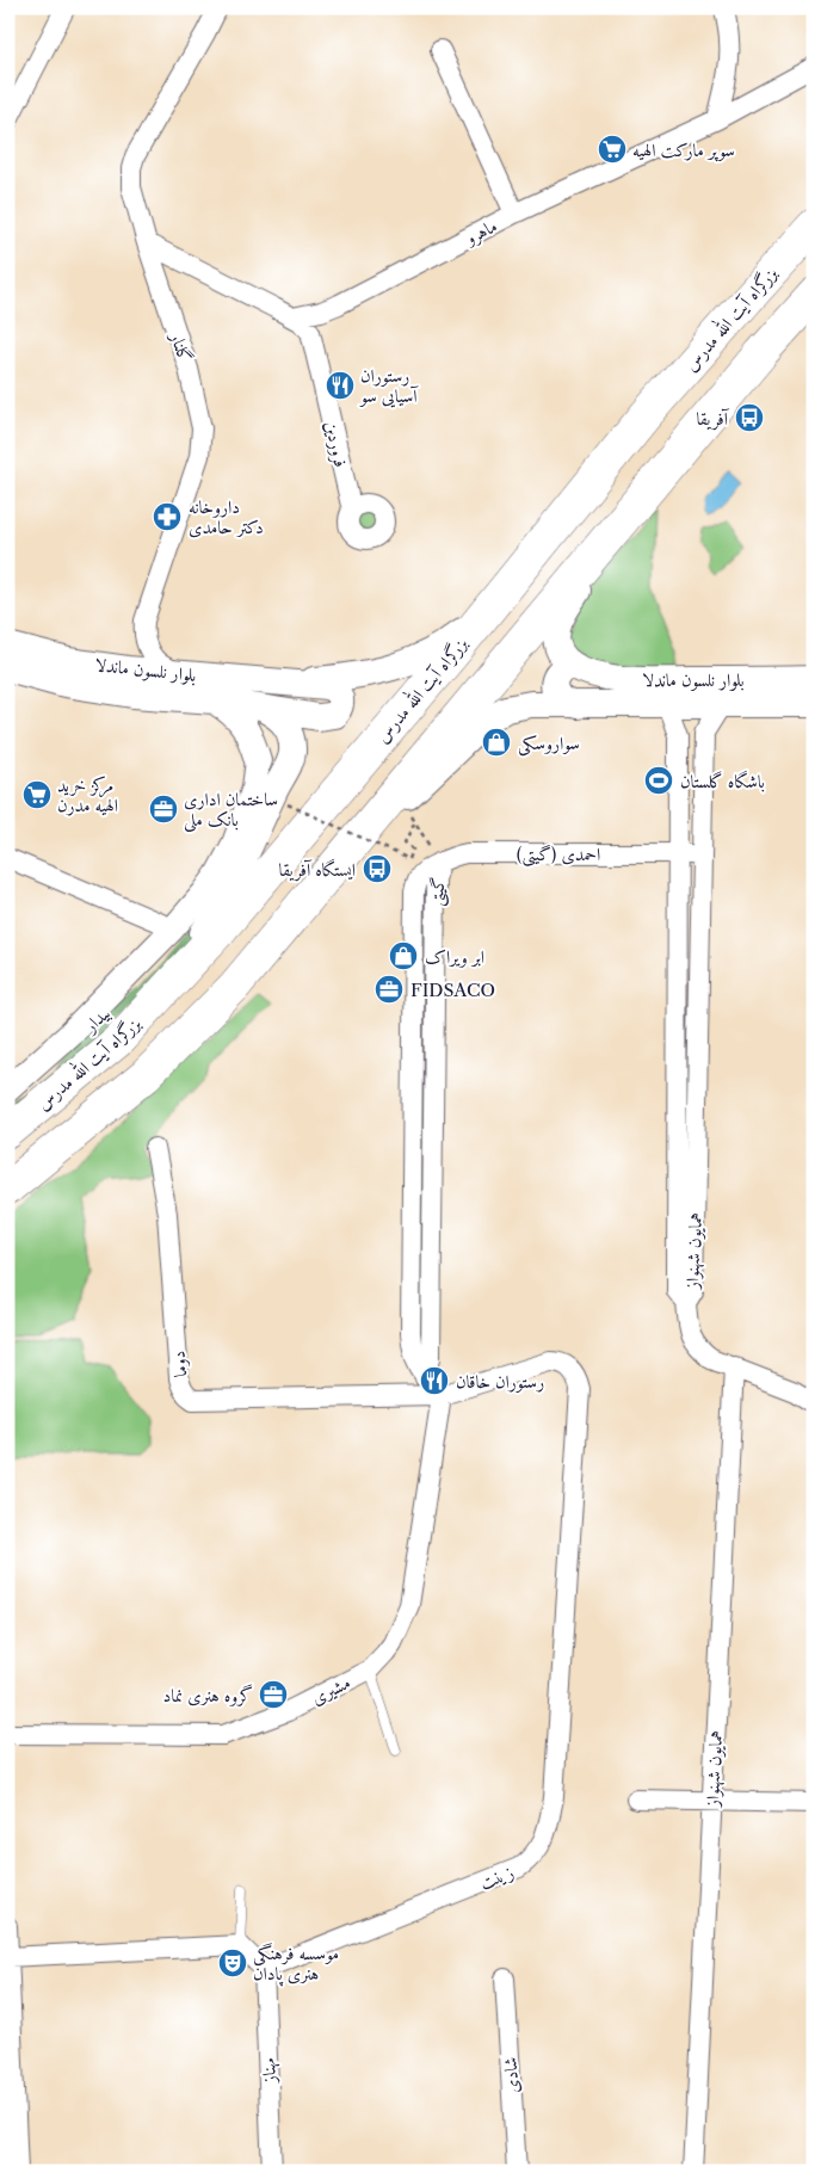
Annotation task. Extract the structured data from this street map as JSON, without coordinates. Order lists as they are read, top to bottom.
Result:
{
  "streets": {
    "highway": ["بزرگراه آیت الله مدرس"],
    "main road": ["بلوار نلسون ماندلا"],
    "street": [
      "ماهرو",
      "گلنار",
      "فروردین",
      "احمدی (گیتی)",
      "گیتی",
      "بیدار",
      "همایون شهنواز",
      "دوما",
      "مشیری",
      "زینت",
      "مهناز",
      "شادی"
    ]
  },
  "crossings": [
    ["ماهرو", "فروردین"],
    ["گلنار", "بلوار نلسون ماندلا"],
    ["بلوار نلسون ماندلا", "همایون شهنواز"],
    ["احمدی (گیتی)", "گیتی"],
    ["احمدی (گیتی)", "همایون شهنواز"],
    ["گیتی", "دوما"],
    ["گیتی", "مشیری"],
    ["دوما", "مشیری"],
    ["دوما", "زینت"],
    ["زینت", "مهناز"]
  ],
  "places": {
    "supermarket": ["سوپر ماركت الهيه", "مرکز خرید الهیه مدرن"],
    "restaurant": ["رستوران آسیایی سو", "رستوران خاقان"],
    "bus stop": ["آفریقا", "ایستگاه آفریقا"],
    "pharmacy": ["داروخانه دکتر حامدی"],
    "shop": ["سواروسکی", "ابر ویراک"],
    "sports": ["باشگاه گلستان"],
    "office": ["ساختمان اداری بانک ملی", "FIDSACO", "گروه هنری نماد"],
    "theatre": ["موسسه فرهنگی هنری پادان"]
  }
}
